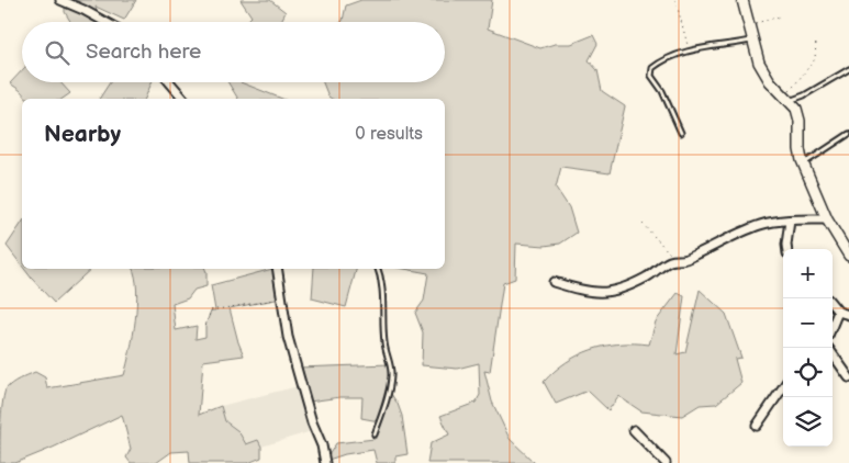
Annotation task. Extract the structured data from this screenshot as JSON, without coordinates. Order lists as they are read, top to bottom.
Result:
{
  "page": {
    "search": "Search here",
    "heading": ["Nearby", "0 results"],
    "map_buttons": ["+", "−"]
  }
}
